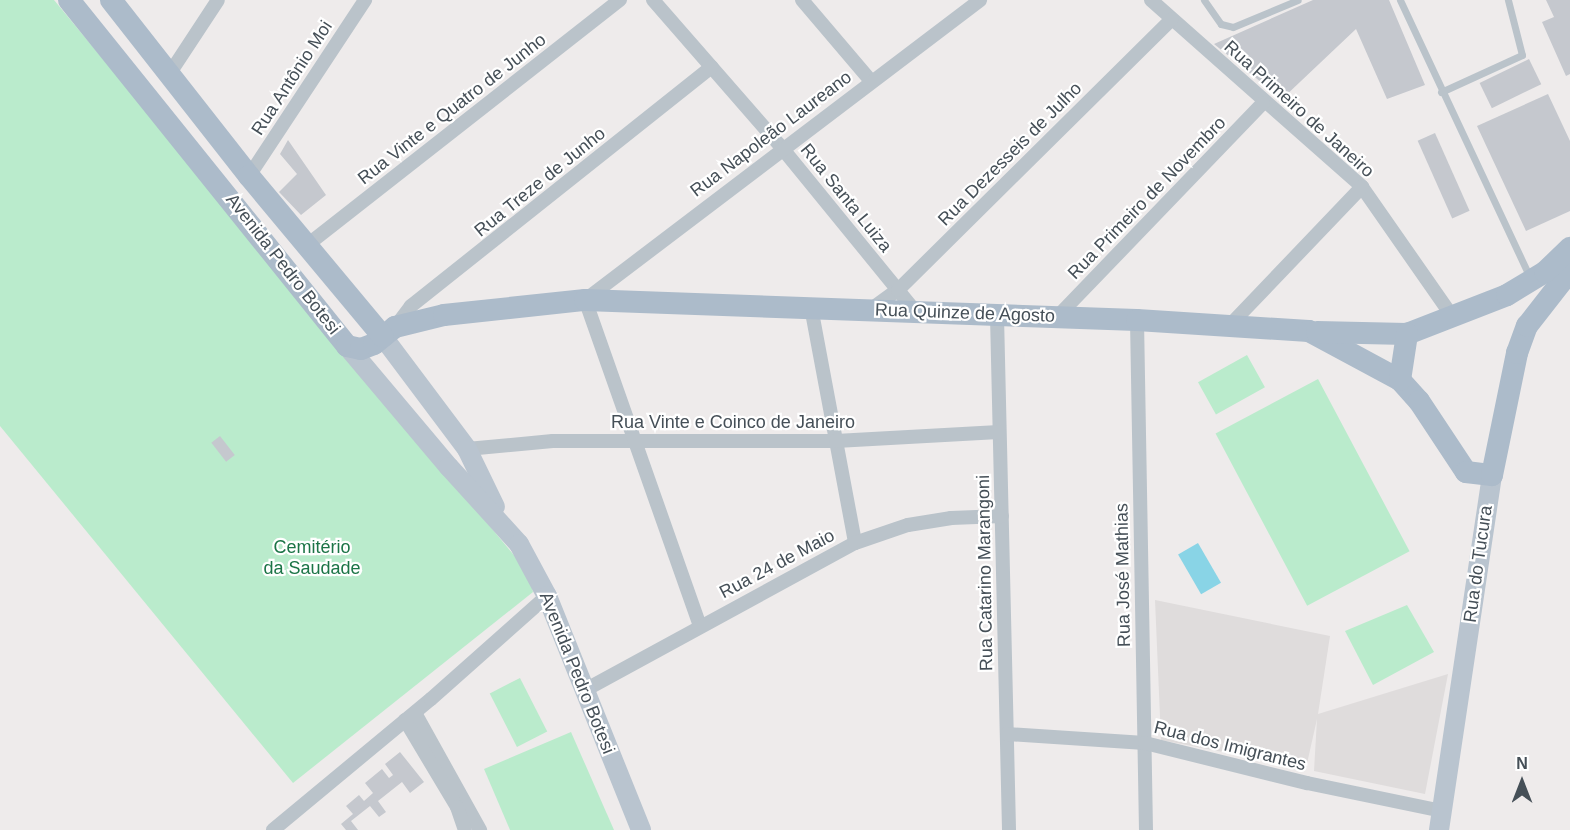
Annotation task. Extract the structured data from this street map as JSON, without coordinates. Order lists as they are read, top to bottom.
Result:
{
  "streets": {
    "main road": ["Avenida Pedro Botesi", "Rua Quinze de Agosto", "Rua do Tucura"],
    "street": [
      "Rua Antônio Moi",
      "Rua Vinte e Quatro de Junho",
      "Rua Primeiro de Janeiro",
      "Rua Napoleão Laureano",
      "Rua Dezesseis de Julho",
      "Rua Treze de Junho",
      "Rua Santa Luiza",
      "Rua Primeiro de Novembro",
      "Rua Vinte e Coinco de Janeiro",
      "Rua 24 de Maio",
      "Rua Catarino Marangoni",
      "Rua José Mathias",
      "Rua dos Imigrantes"
    ]
  },
  "crossings": [
    ["Rua Antônio Moi", "Avenida Pedro Botesi"],
    ["Rua Vinte e Quatro de Junho", "Avenida Pedro Botesi"],
    ["Rua Primeiro de Janeiro", "Rua Dezesseis de Julho"],
    ["Rua Primeiro de Janeiro", "Rua Primeiro de Novembro"],
    ["Rua Napoleão Laureano", "Rua Santa Luiza"],
    ["Rua Napoleão Laureano", "Rua Quinze de Agosto"],
    ["Rua Dezesseis de Julho", "Rua Santa Luiza"],
    ["Rua Dezesseis de Julho", "Rua Quinze de Agosto"],
    ["Rua Treze de Junho", "Rua Santa Luiza"],
    ["Rua Treze de Junho", "Avenida Pedro Botesi"],
    ["Rua Treze de Junho", "Rua Quinze de Agosto"],
    ["Rua Santa Luiza", "Rua Quinze de Agosto"],
    ["Rua Primeiro de Novembro", "Rua Quinze de Agosto"],
    ["Avenida Pedro Botesi", "Rua Quinze de Agosto"],
    ["Avenida Pedro Botesi", "Rua Vinte e Coinco de Janeiro"],
    ["Avenida Pedro Botesi", "Rua 24 de Maio"],
    ["Rua Quinze de Agosto", "Rua do Tucura"],
    ["Rua Quinze de Agosto", "Rua Catarino Marangoni"],
    ["Rua Quinze de Agosto", "Rua José Mathias"],
    ["Rua Vinte e Coinco de Janeiro", "Rua Catarino Marangoni"],
    ["Rua 24 de Maio", "Rua Catarino Marangoni"],
    ["Rua do Tucura", "Rua dos Imigrantes"],
    ["Rua Catarino Marangoni", "Rua dos Imigrantes"],
    ["Rua José Mathias", "Rua dos Imigrantes"]
  ],
  "parks": ["Cemitério da Saudade"],
  "north": "top"
}
